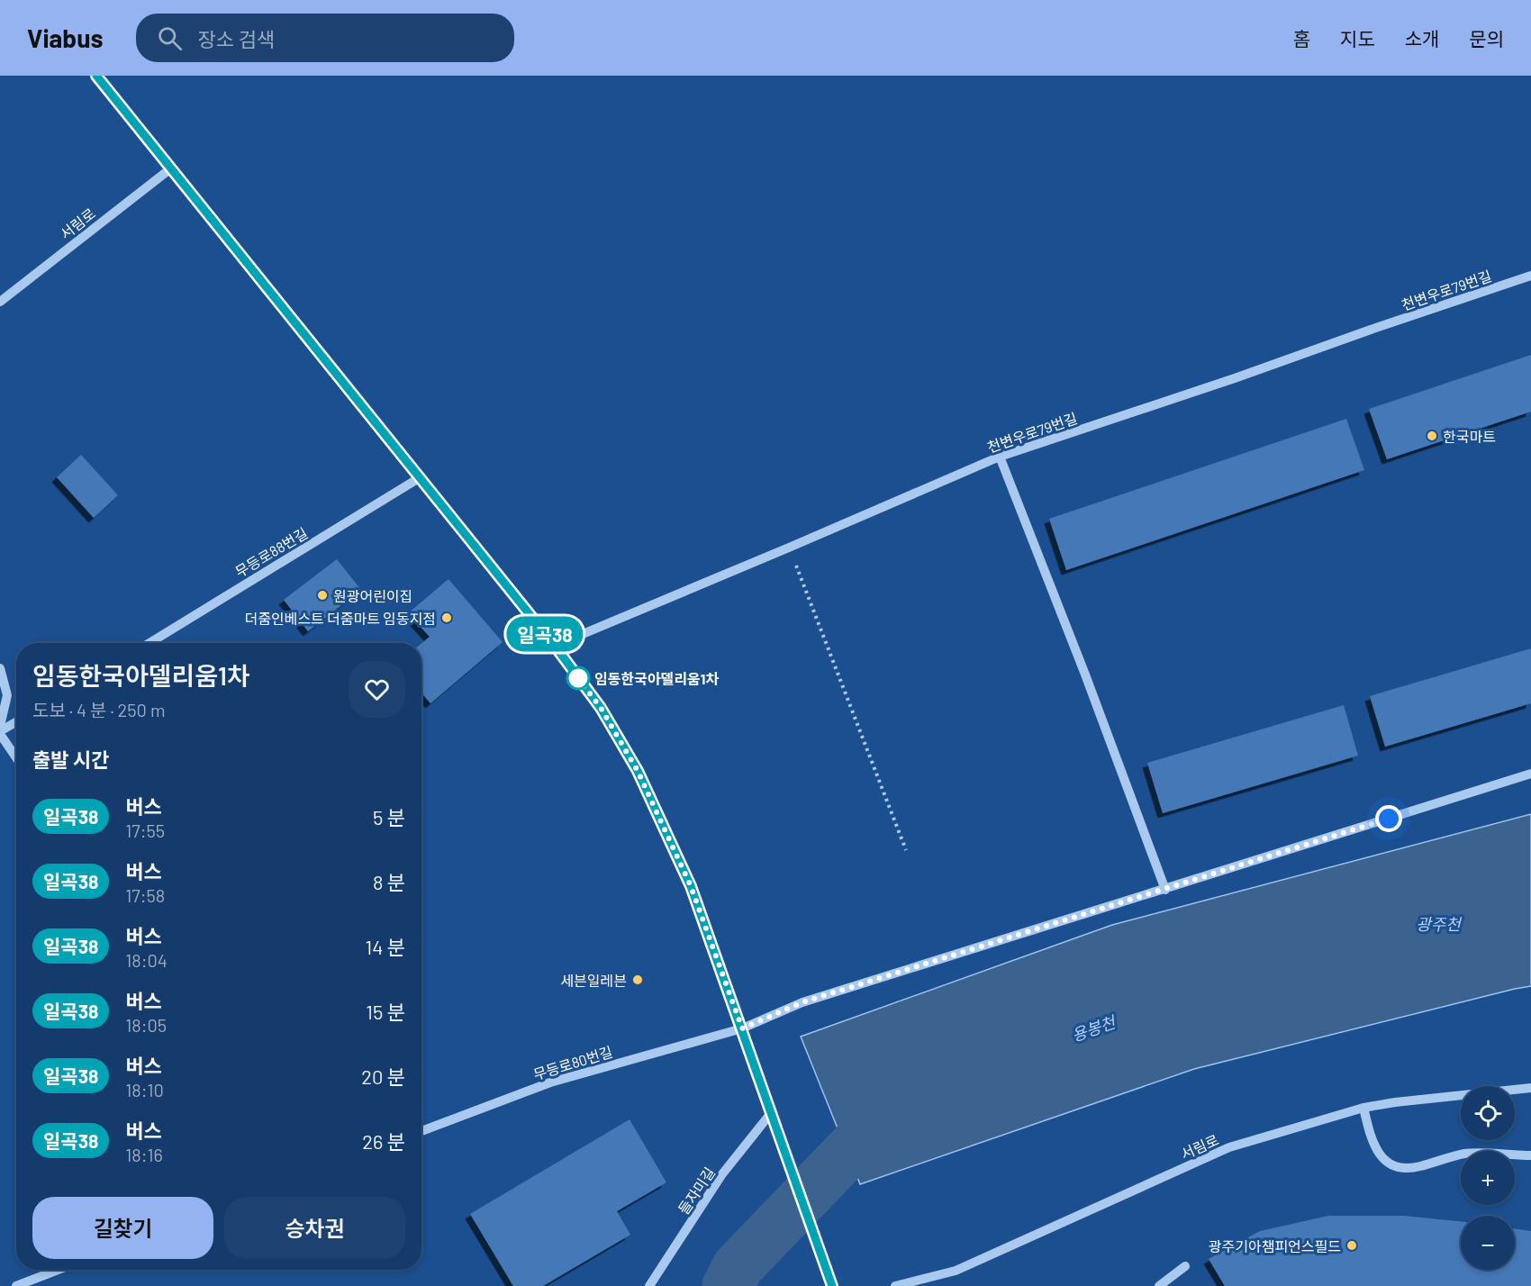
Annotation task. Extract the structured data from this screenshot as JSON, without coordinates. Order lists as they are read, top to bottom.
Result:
{
  "streets": {
    "street": [
      "서림로",
      "천변우로79번길",
      "무등로88번길",
      "무등로80번길",
      "들자미길"
    ]
  },
  "water": ["광주천", "용봉천"],
  "places": [
    "한국마트",
    "원광어린이집",
    "더줌인베스트 더줌마트 임동지점",
    "임동한국아델리움1차",
    "세븐일레븐",
    "광주기아챔피언스필드"
  ],
  "lines": ["bus line 일곡38"],
  "page": {
    "header": "Viabus",
    "search": "장소 검색",
    "nav": [
      "홈",
      "지도",
      "소개",
      "문의"
    ],
    "on_map": "일곡38",
    "heading": [
      ["임동한국아델리움1차", "도보 · 4 분 · 250 m"],
      "출발 시간"
    ],
    "list": [
      {
        "mark": "일곡38",
        "name": "버스",
        "note": "17:55",
        "value": "5 분"
      },
      {
        "mark": "일곡38",
        "name": "버스",
        "note": "17:58",
        "value": "8 분"
      },
      {
        "mark": "일곡38",
        "name": "버스",
        "note": "18:04",
        "value": "14 분"
      },
      {
        "mark": "일곡38",
        "name": "버스",
        "note": "18:05",
        "value": "15 분"
      },
      {
        "mark": "일곡38",
        "name": "버스",
        "note": "18:10",
        "value": "20 분"
      },
      {
        "mark": "일곡38",
        "name": "버스",
        "note": "18:16",
        "value": "26 분"
      }
    ],
    "map_buttons": ["+", "−"],
    "buttons": ["길찾기", "승차권"]
  }
}
